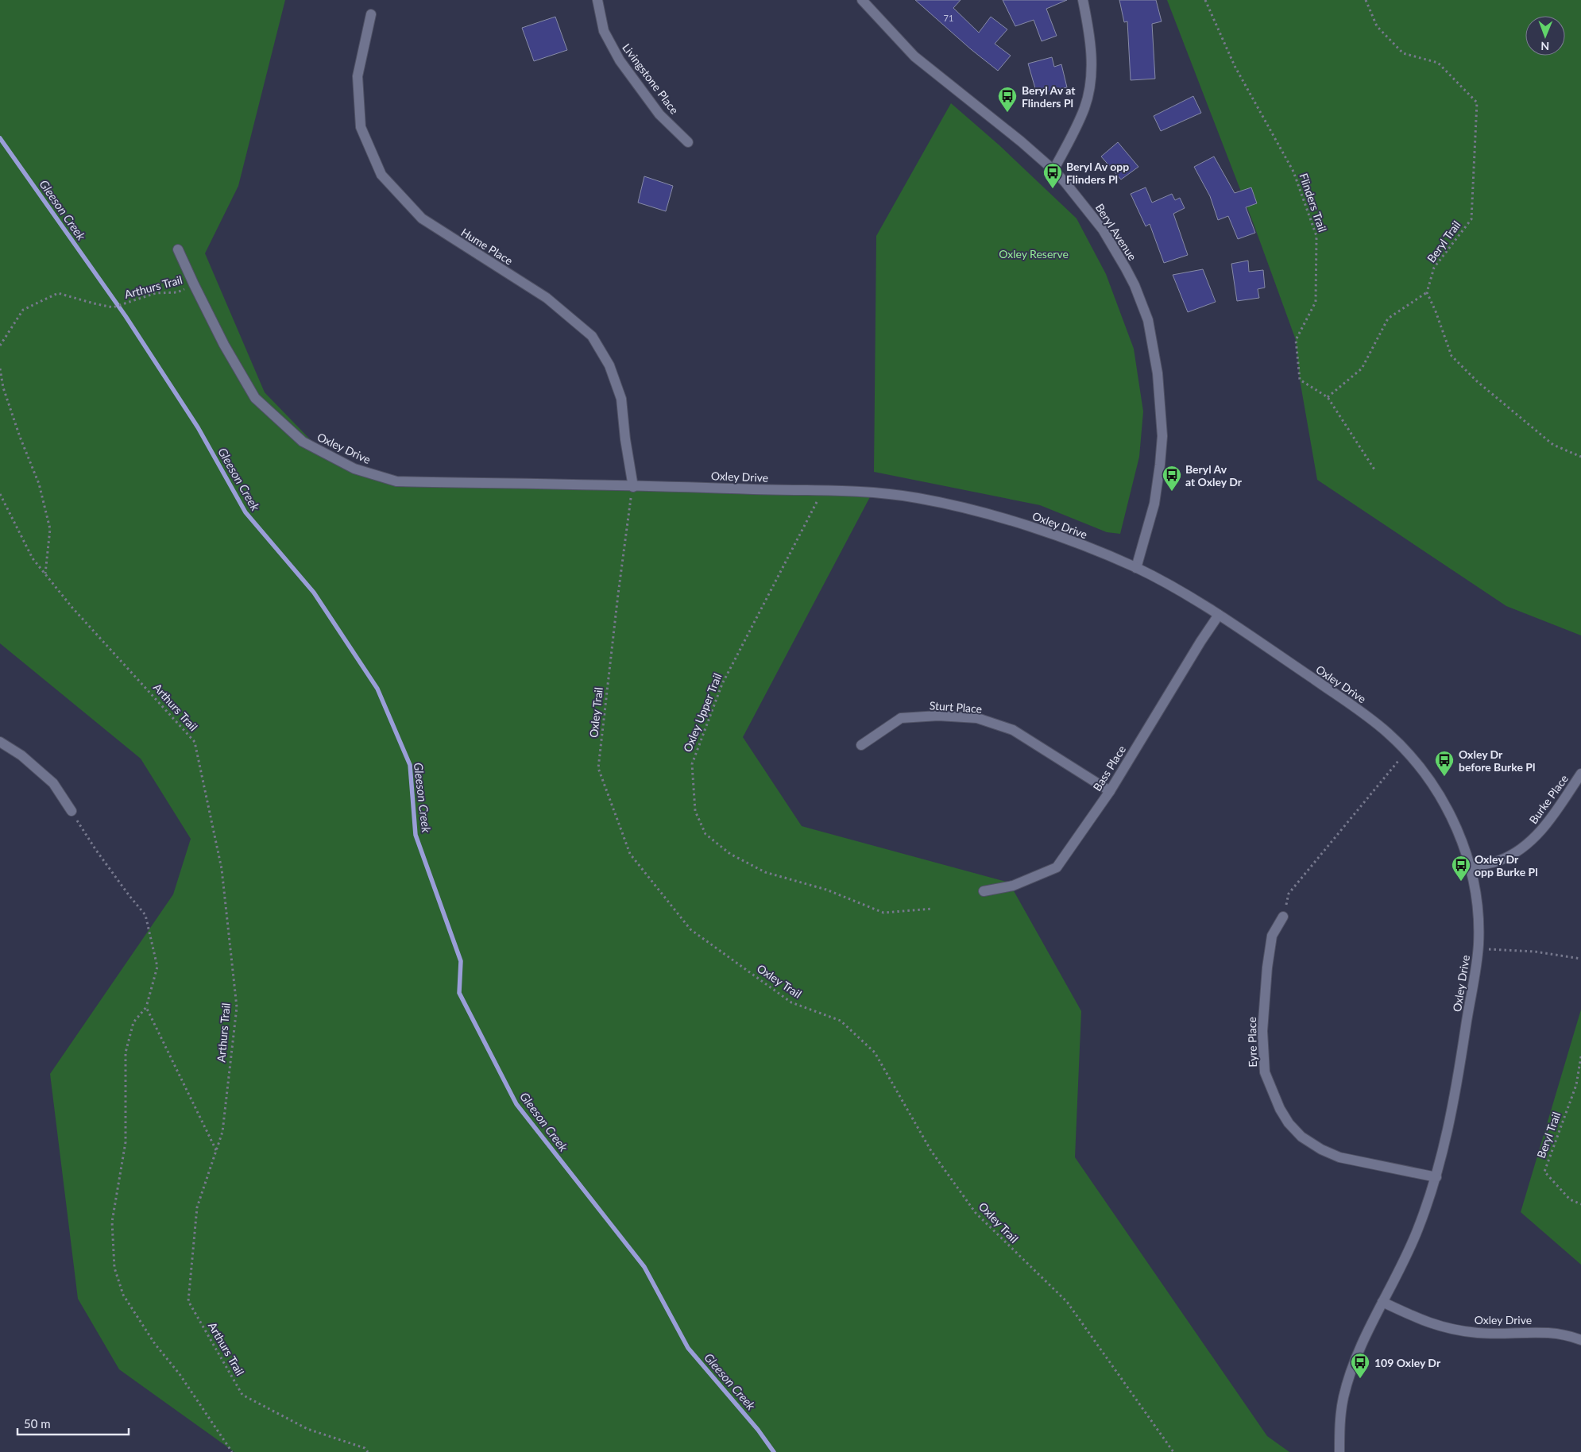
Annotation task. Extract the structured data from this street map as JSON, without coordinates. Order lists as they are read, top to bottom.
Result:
{
  "streets": {
    "street": [
      "Livingstone Place",
      "Beryl Avenue",
      "Hume Place",
      "Oxley Drive",
      "Sturt Place",
      "Bass Place",
      "Burke Place",
      "Eyre Place"
    ],
    "path": [
      "Flinders Trail",
      "Beryl Trail",
      "Arthurs Trail",
      "Oxley Trail",
      "Oxley Upper Trail"
    ]
  },
  "crossings": [
    ["Beryl Avenue", "Oxley Drive"],
    ["Hume Place", "Oxley Drive"],
    ["Hume Place", "Oxley Trail"],
    ["Arthurs Trail", "Oxley Drive"],
    ["Oxley Drive", "Oxley Trail"],
    ["Oxley Drive", "Oxley Upper Trail"],
    ["Oxley Drive", "Bass Place"],
    ["Oxley Drive", "Burke Place"],
    ["Oxley Drive", "Eyre Place"],
    ["Sturt Place", "Bass Place"]
  ],
  "water": ["Gleeson Creek"],
  "parks": ["Oxley Reserve"],
  "places": {
    "bus stop": [
      "Beryl Av at Flinders Pl",
      "Beryl Av opp Flinders Pl",
      "Beryl Av at Oxley Dr",
      "Oxley Dr before Burke Pl",
      "Oxley Dr opp Burke Pl",
      "109 Oxley Dr"
    ]
  },
  "house_numbers": ["71"],
  "scale_bar": "50 m",
  "north": "bottom"
}
